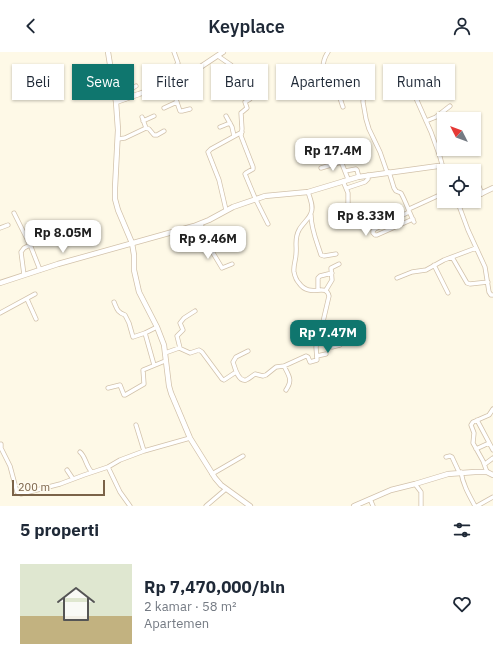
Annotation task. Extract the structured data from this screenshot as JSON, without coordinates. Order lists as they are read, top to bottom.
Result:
{
  "scale_bar": "200 m",
  "north": "top left",
  "page": {
    "header": "Keyplace",
    "chip": [
      "Beli",
      "Sewa",
      "Filter",
      "Baru",
      "Apartemen",
      "Rumah"
    ],
    "price": [
      "Rp 17.4M",
      "Rp 8.33M",
      "Rp 8.05M",
      "Rp 9.46M",
      "Rp 7.47M"
    ],
    "scale": "200 m",
    "heading": "5 properti",
    "list": [
      {
        "name": "Rp 7,470,000/bln",
        "note": "2 kamar · 58 m² · Apartemen"
      }
    ]
  }
}
